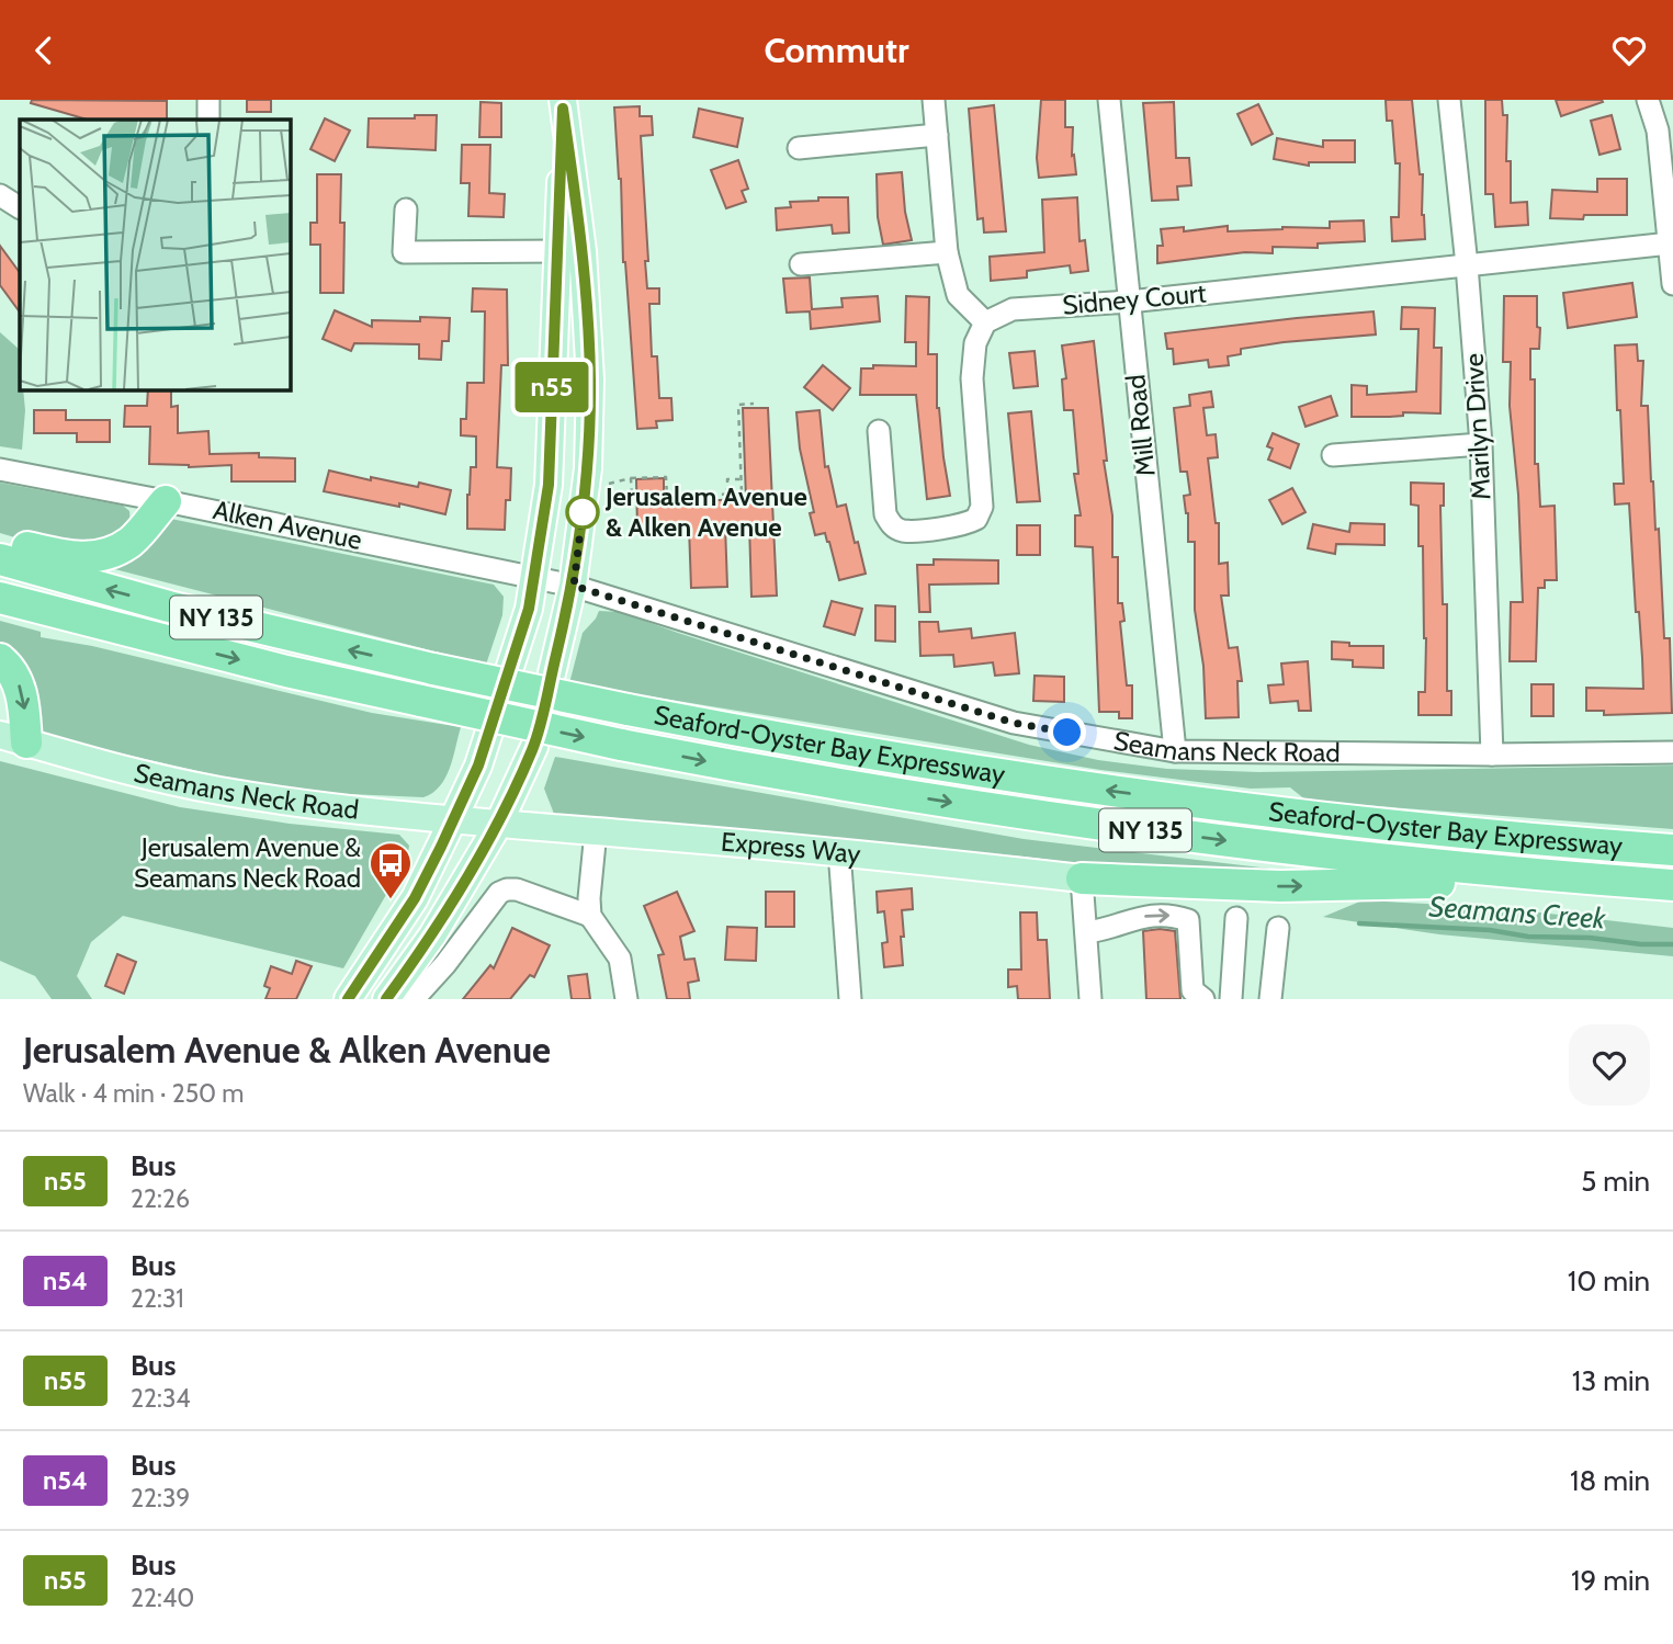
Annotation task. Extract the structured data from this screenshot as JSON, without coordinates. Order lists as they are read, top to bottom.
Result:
{
  "streets": {
    "highway": ["NY 135", "Seaford-Oyster Bay Expressway"],
    "main road": ["Seamans Neck Road", "Express Way"],
    "street": [
      "Sidney Court",
      "Mill Road",
      "Marilyn Drive",
      "Alken Avenue"
    ]
  },
  "crossings": [
    ["Sidney Court", "Mill Road"],
    ["Sidney Court", "Marilyn Drive"],
    ["Mill Road", "Seamans Neck Road"],
    ["Marilyn Drive", "Seamans Neck Road"],
    ["Alken Avenue", "Seamans Neck Road"],
    ["Seamans Neck Road", "Express Way"]
  ],
  "water": ["Seamans Creek"],
  "places": {
    "other": ["Jerusalem Avenue & Alken Avenue"],
    "bus stop": ["Jerusalem Avenue & Seamans Neck Road"]
  },
  "lines": ["bus line n55"],
  "page": {
    "header": "Commutr",
    "on_map": "n55",
    "heading": ["Jerusalem Avenue & Alken Avenue", "Walk · 4 min · 250 m"],
    "list": [
      {
        "mark": "n55",
        "name": "Bus",
        "note": "22:26",
        "value": "5 min"
      },
      {
        "mark": "n54",
        "name": "Bus",
        "note": "22:31",
        "value": "10 min"
      },
      {
        "mark": "n55",
        "name": "Bus",
        "note": "22:34",
        "value": "13 min"
      },
      {
        "mark": "n54",
        "name": "Bus",
        "note": "22:39",
        "value": "18 min"
      },
      {
        "mark": "n55",
        "name": "Bus",
        "note": "22:40",
        "value": "19 min"
      }
    ]
  }
}
